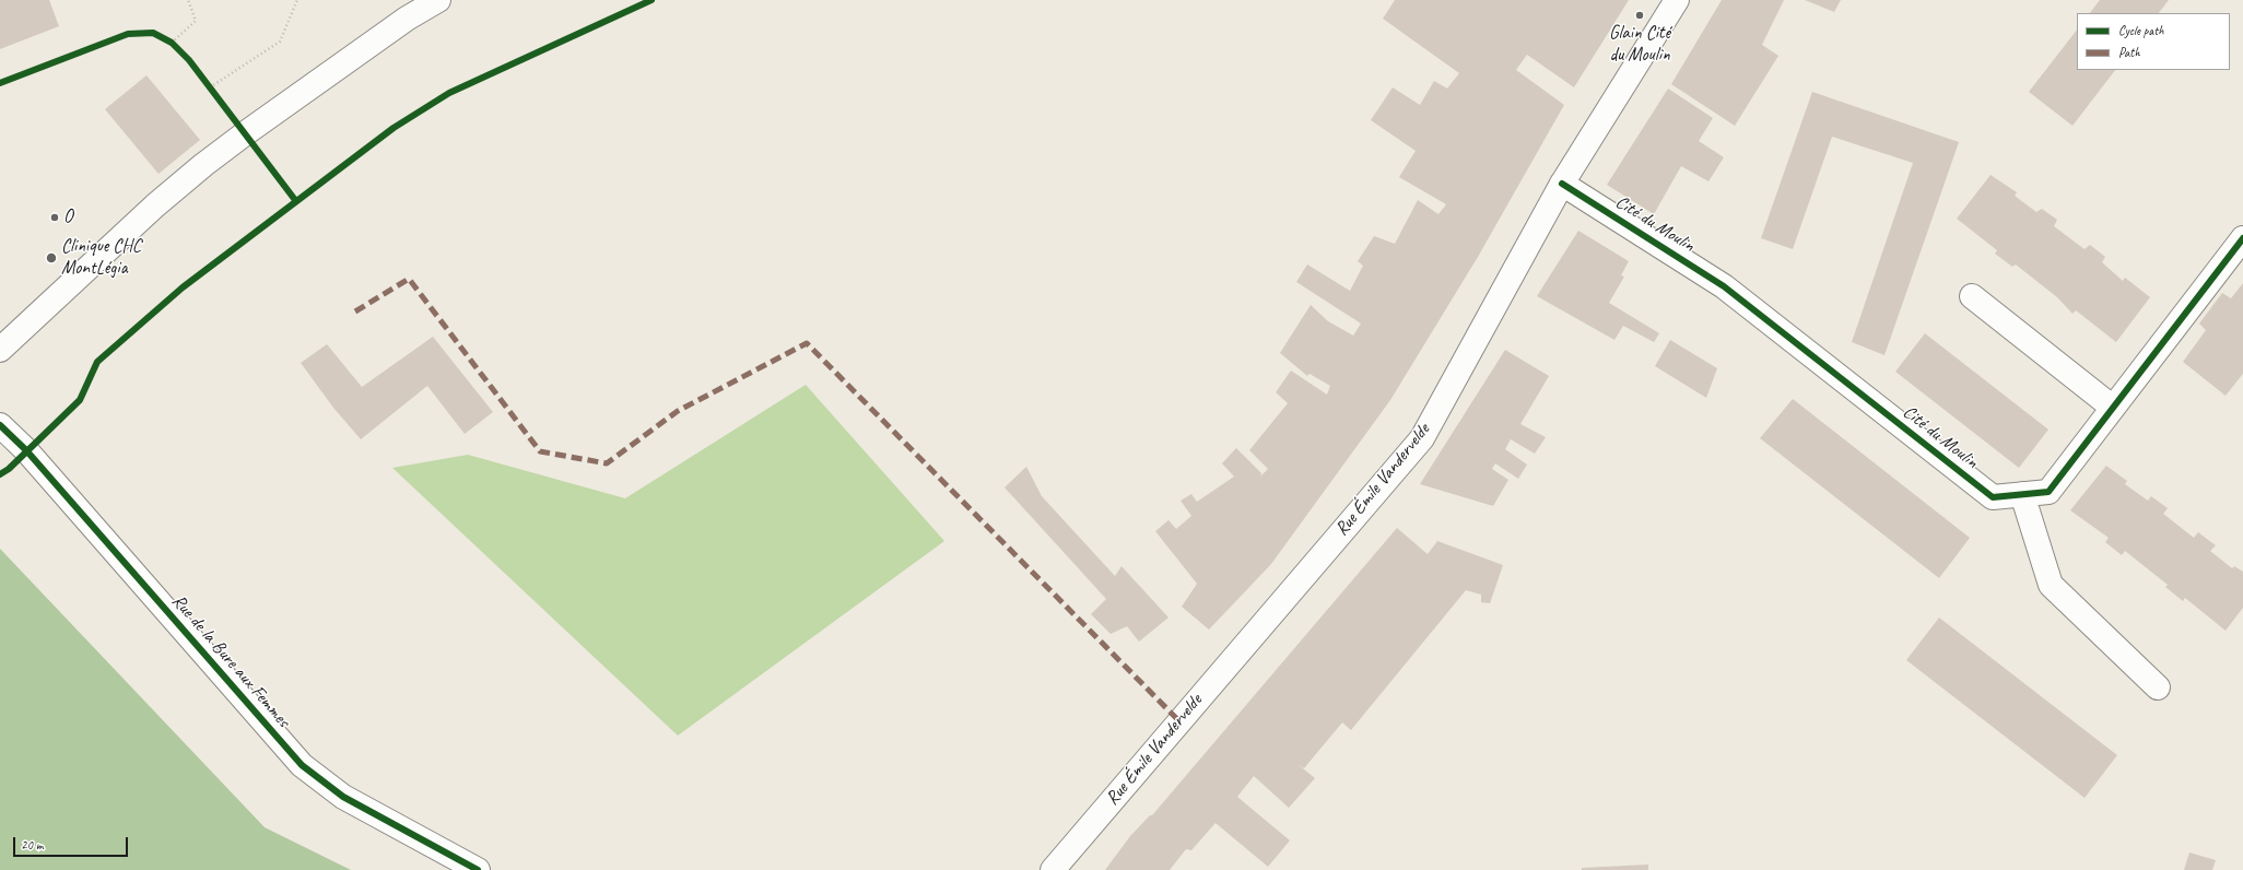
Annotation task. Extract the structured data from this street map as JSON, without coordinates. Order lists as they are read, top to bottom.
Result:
{
  "streets": {
    "street": ["Cité du Moulin", "Rue Émile Vandervelde", "Rue de la Bure aux Femmes"]
  },
  "crossings": [
    ["Cité du Moulin", "Rue Émile Vandervelde"]
  ],
  "places": ["Glain Cité du Moulin", "O", "Clinique CHC MontLégia"],
  "legend": ["Cycle path", "Path"],
  "scale_bar": "20 m"
}
